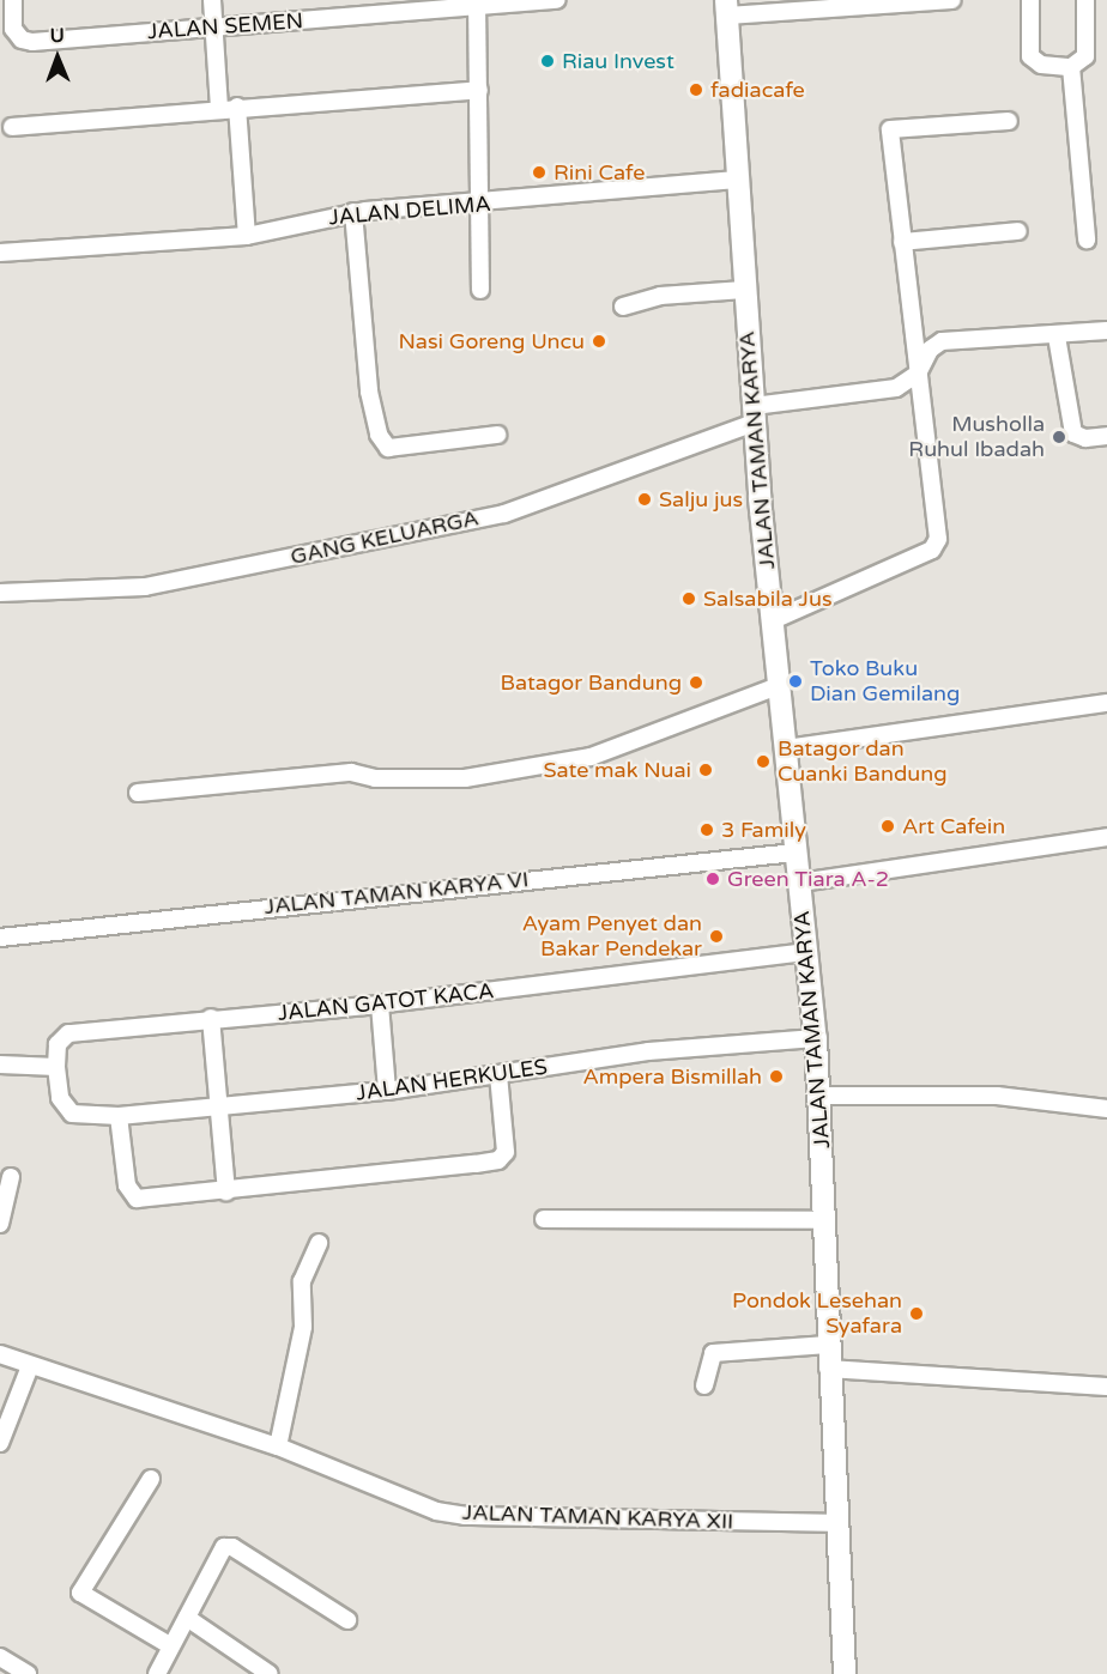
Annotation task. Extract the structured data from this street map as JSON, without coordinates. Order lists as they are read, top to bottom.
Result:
{
  "streets": {
    "street": [
      "JALAN SEMEN",
      "JALAN DELIMA",
      "JALAN TAMAN KARYA",
      "GANG KELUARGA",
      "JALAN TAMAN KARYA VI",
      "JALAN GATOT KACA",
      "JALAN HERKULES",
      "JALAN TAMAN KARYA XII"
    ]
  },
  "crossings": [
    ["JALAN DELIMA", "JALAN TAMAN KARYA"],
    ["JALAN TAMAN KARYA", "GANG KELUARGA"],
    ["JALAN TAMAN KARYA", "JALAN TAMAN KARYA VI"],
    ["JALAN TAMAN KARYA", "JALAN GATOT KACA"],
    ["JALAN TAMAN KARYA", "JALAN HERKULES"],
    ["JALAN TAMAN KARYA", "JALAN TAMAN KARYA XII"],
    ["JALAN GATOT KACA", "JALAN HERKULES"]
  ],
  "places": [
    "Riau Invest",
    "fadiacafe",
    "Rini Cafe",
    "Nasi Goreng Uncu",
    "Musholla Ruhul Ibadah",
    "Salju jus",
    "Salsabila Jus",
    "Toko Buku Dian Gemilang",
    "Batagor Bandung",
    "Batagor dan Cuanki Bandung",
    "Sate mak Nuai",
    "Art Cafein",
    "3 Family",
    "Green Tiara A-2",
    "Ayam Penyet dan Bakar Pendekar",
    "Ampera Bismillah",
    "Pondok Lesehan Syafara"
  ],
  "north": "top"
}
